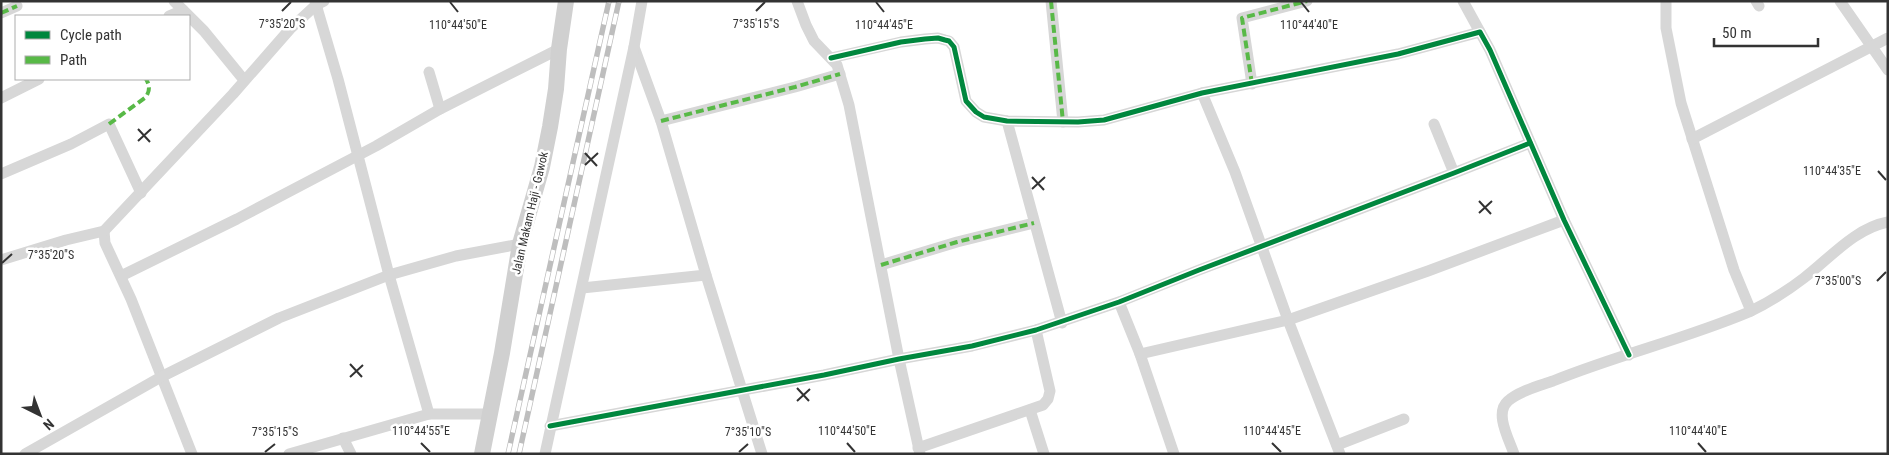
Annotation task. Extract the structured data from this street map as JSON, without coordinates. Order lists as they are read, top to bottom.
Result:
{
  "streets": {
    "street": ["Jalan Makam Haji - Gawok"]
  },
  "legend": ["Cycle path", "Path"],
  "scale_bar": "50 m",
  "north": "bottom right",
  "coordinates": [
    "7°35'20\"S",
    "7°35'15\"S",
    "110°44'50\"E",
    "110°44'45\"E",
    "110°44'40\"E",
    "110°44'35\"E",
    "7°35'00\"S",
    "110°44'55\"E",
    "7°35'10\"S"
  ]
}
